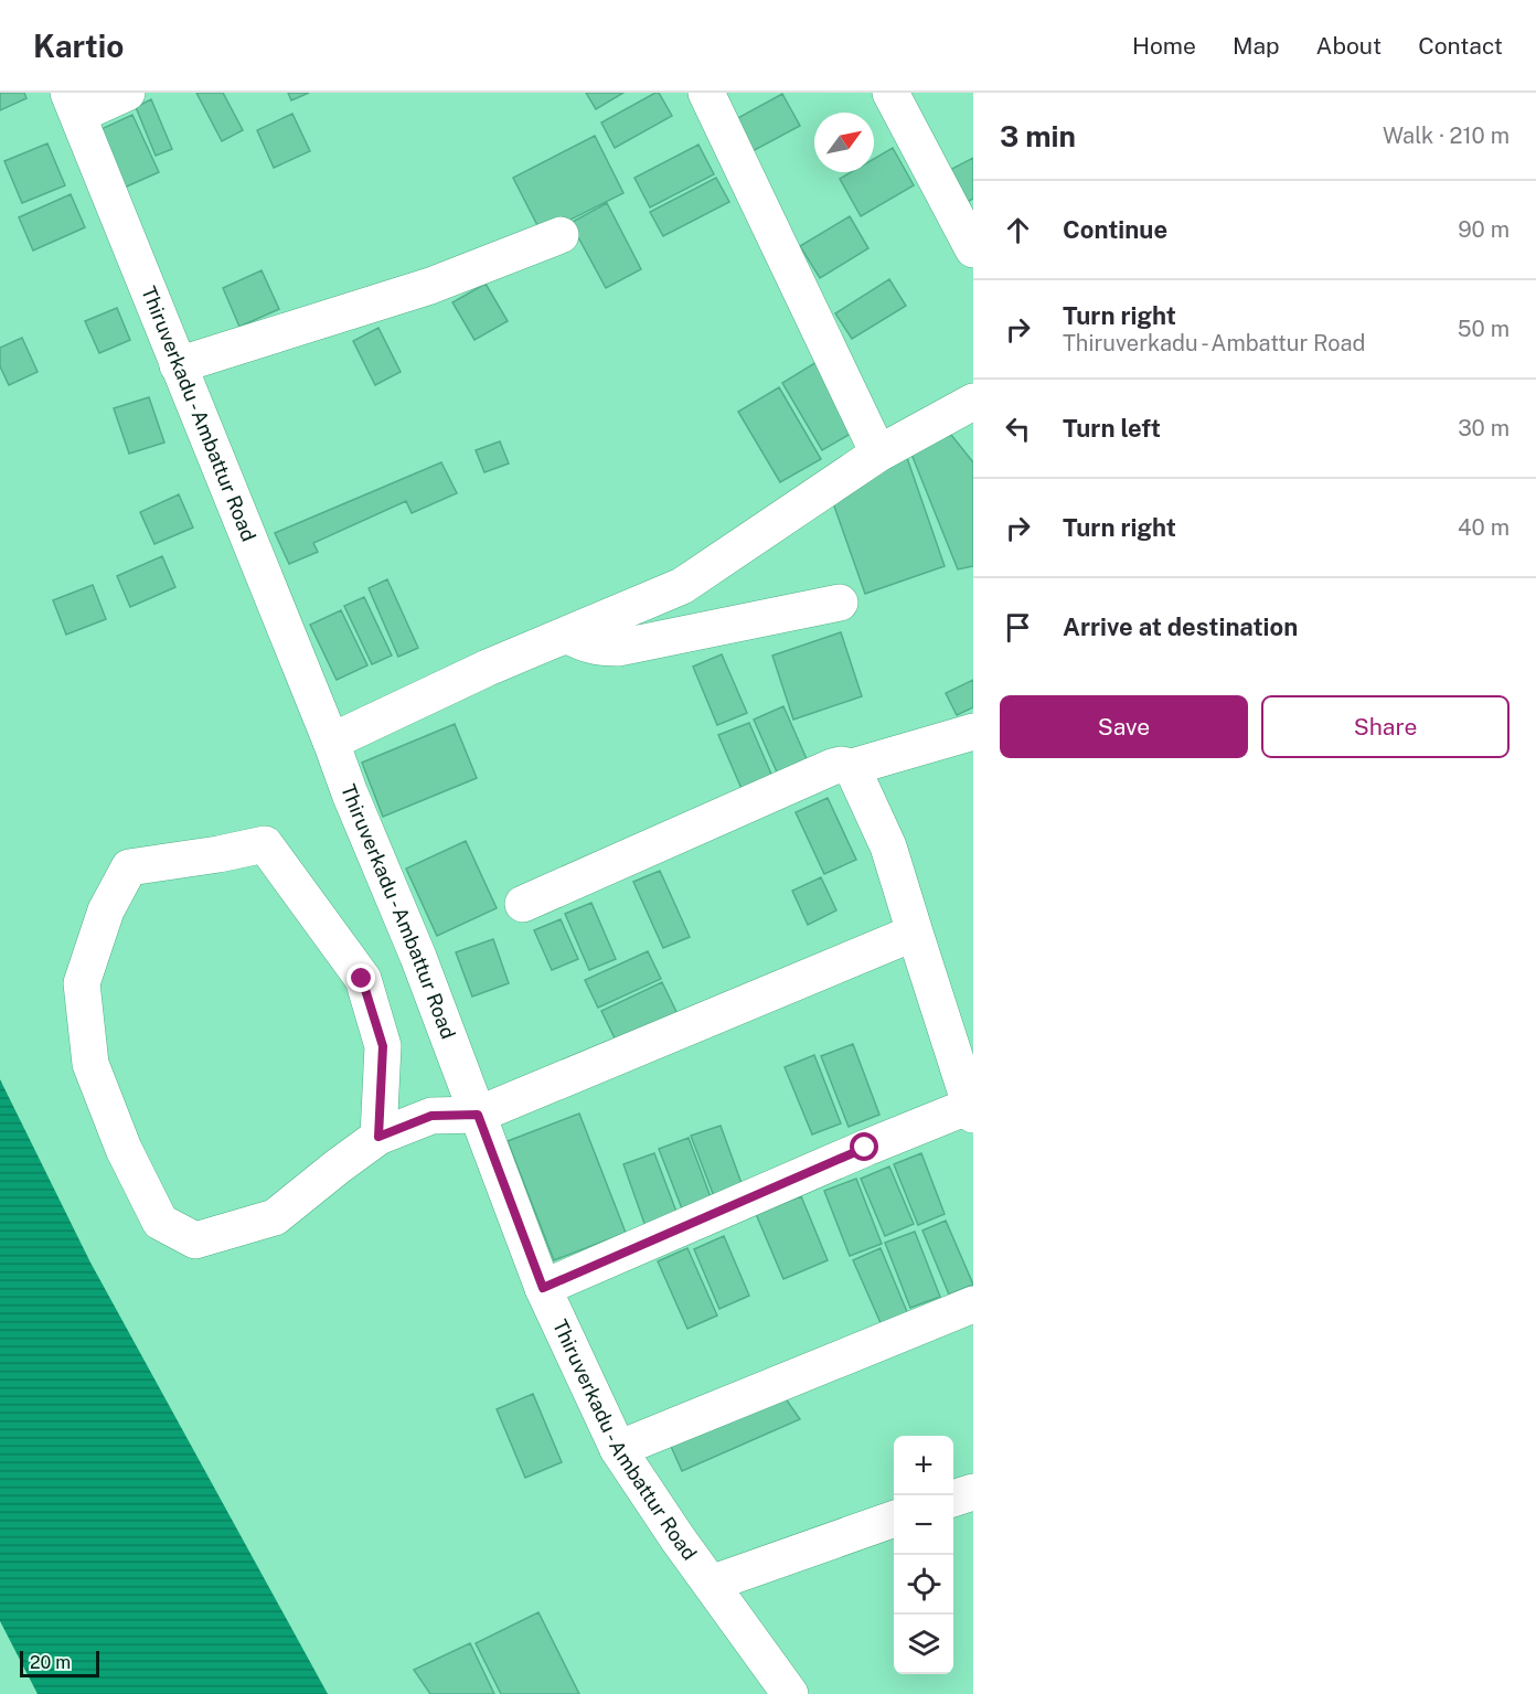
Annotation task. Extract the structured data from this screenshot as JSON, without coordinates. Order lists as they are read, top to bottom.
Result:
{
  "streets": {
    "street": ["Thiruverkadu - Ambattur Road"]
  },
  "scale_bar": "20 m",
  "north": "top right",
  "page": {
    "header": "Kartio",
    "nav": [
      "Home",
      "Map",
      "About",
      "Contact"
    ],
    "heading": ["3 min", "Walk · 210 m"],
    "list": [
      ["Continue", "90 m"],
      ["Turn right", "Thiruverkadu - Ambattur Road", "50 m"],
      ["Turn left", "30 m"],
      ["Turn right", "40 m"],
      "Arrive at destination"
    ],
    "buttons": ["Save", "Share"],
    "map_buttons": ["+", "−"],
    "scale": "20 m"
  }
}
